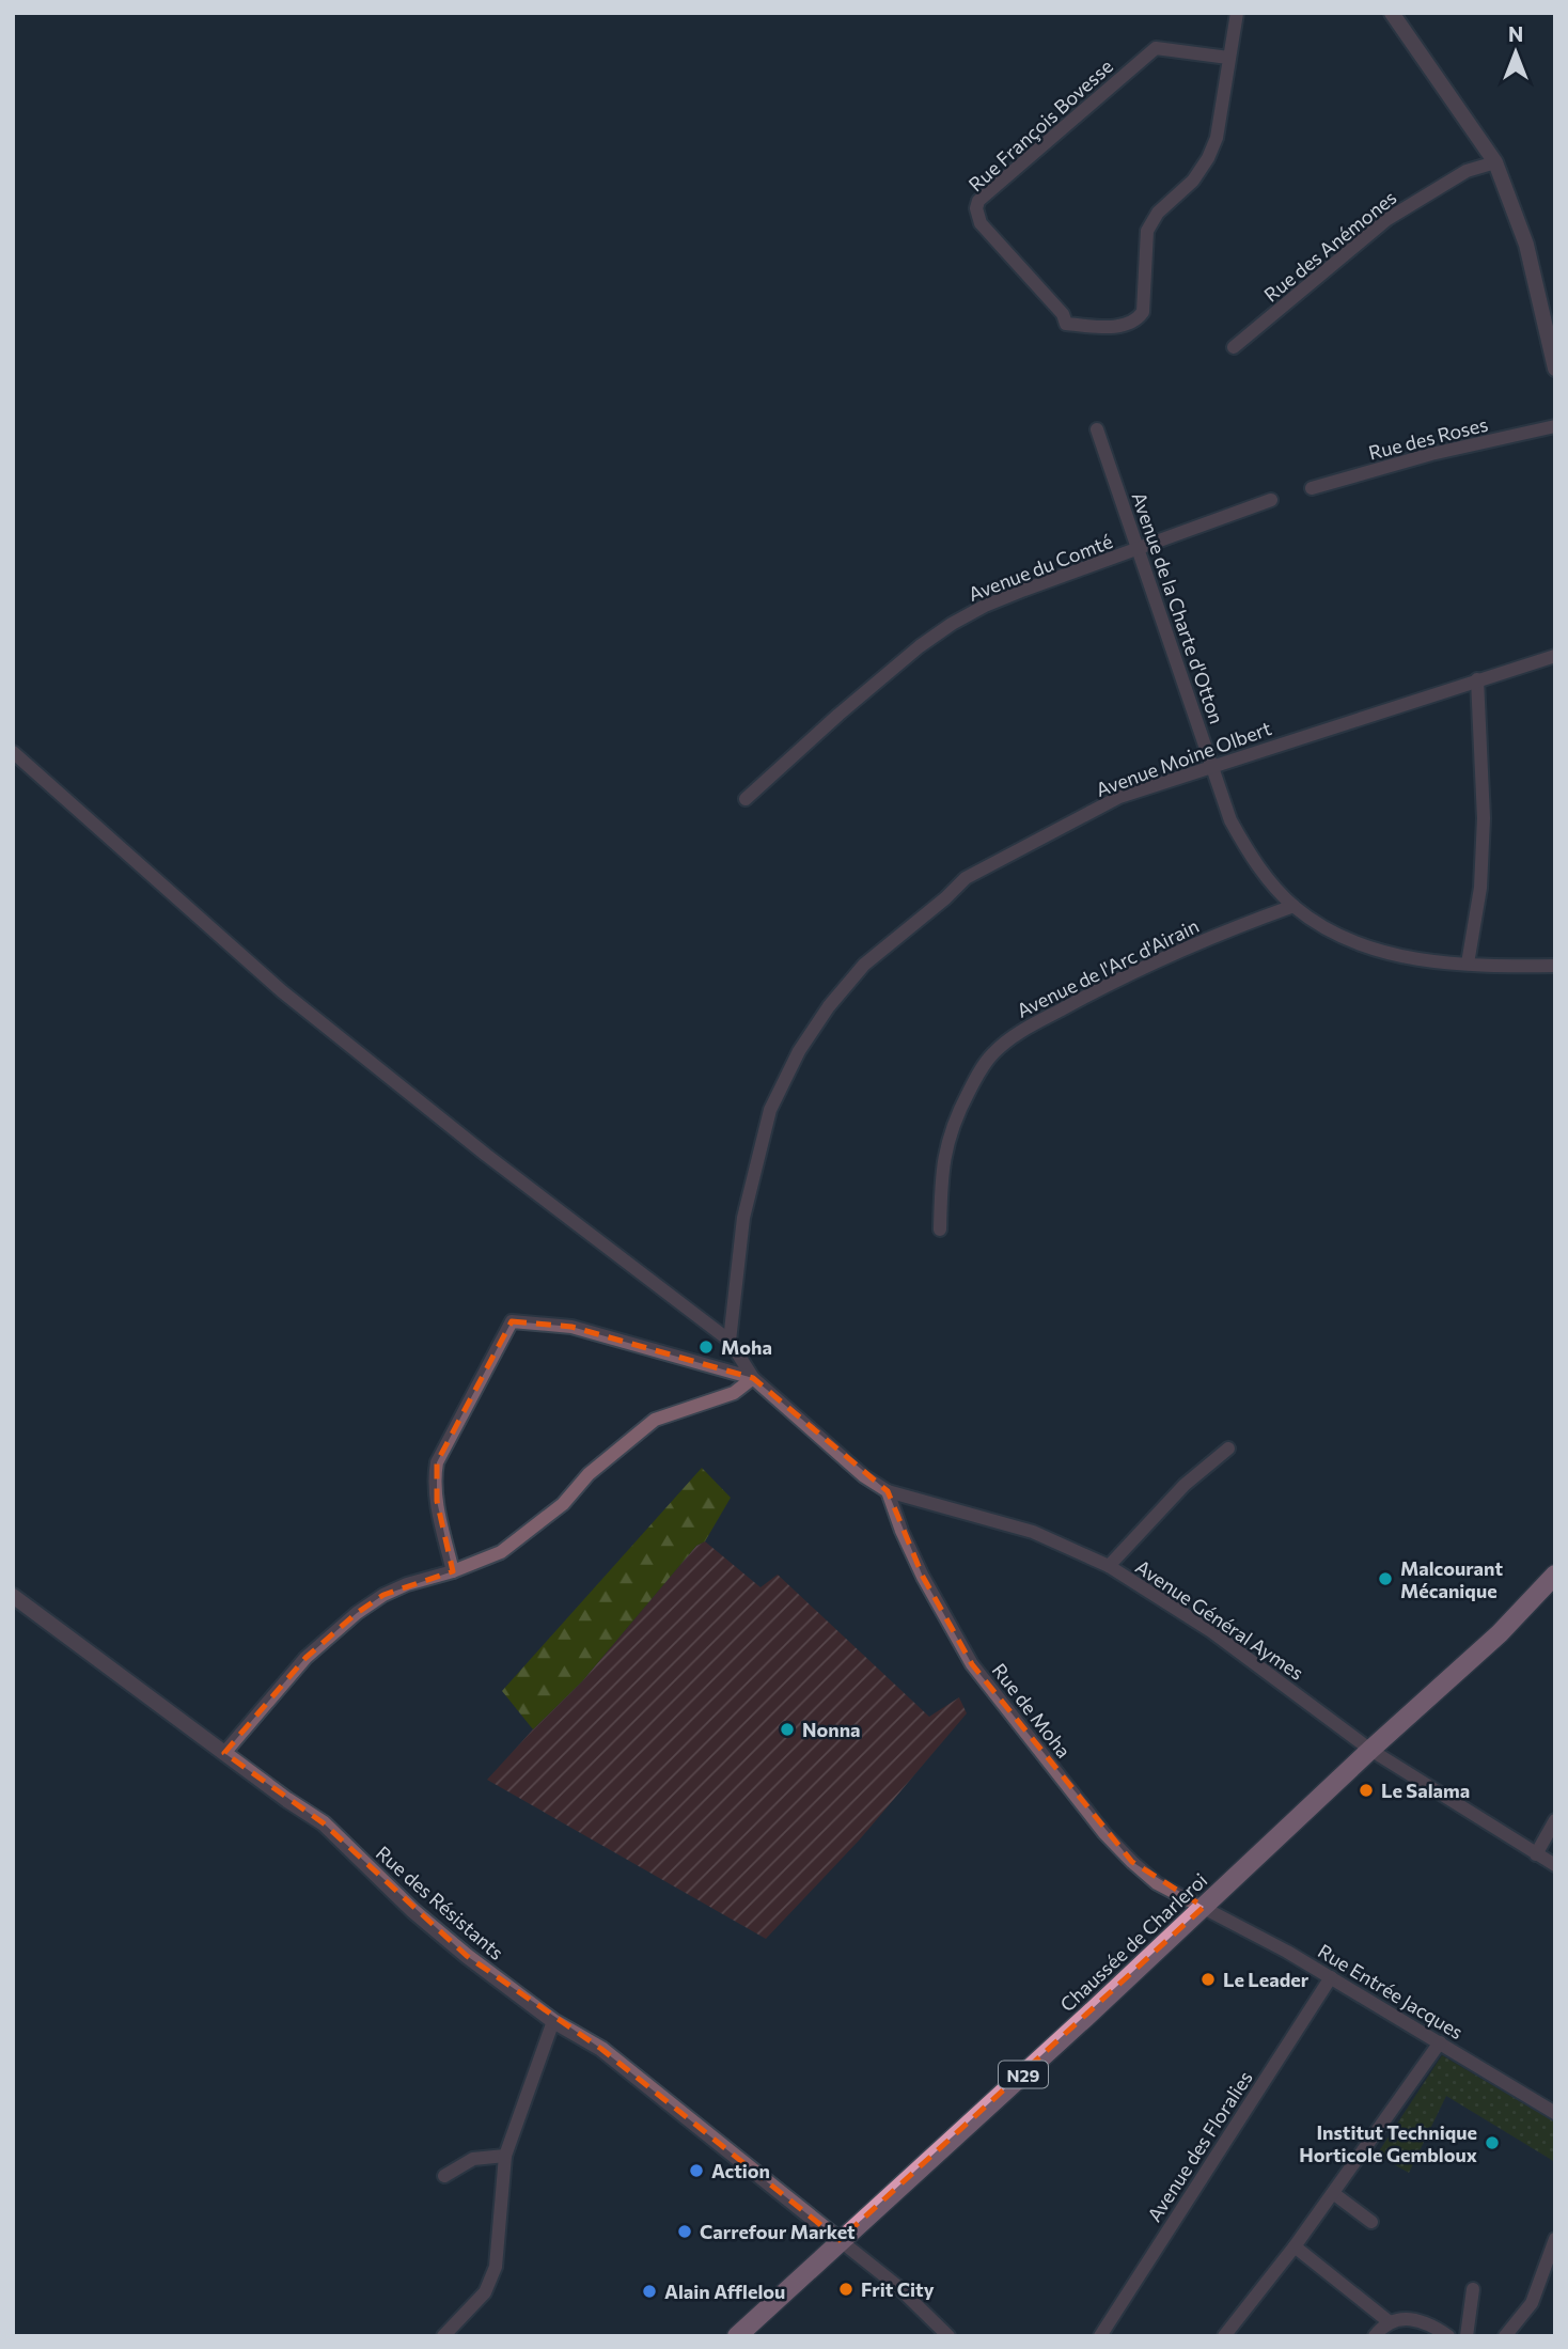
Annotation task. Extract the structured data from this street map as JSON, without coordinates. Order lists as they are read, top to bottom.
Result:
{
  "streets": {
    "main road": ["Chaussée de Charleroi", "N29"],
    "street": [
      "Rue François Bovesse",
      "Rue des Anémones",
      "Rue des Roses",
      "Avenue du Comté",
      "Avenue de la Charte d'Otton",
      "Avenue Moine Olbert",
      "Avenue de l'Arc d'Airain",
      "Avenue Général Aymes",
      "Rue de Moha",
      "Rue des Résistants",
      "Rue Entrée Jacques",
      "Avenue des Floralies"
    ]
  },
  "crossings": [
    ["Avenue du Comté", "Avenue de la Charte d'Otton"],
    ["Avenue de la Charte d'Otton", "Avenue Moine Olbert"],
    ["Avenue de la Charte d'Otton", "Avenue de l'Arc d'Airain"],
    ["Avenue Général Aymes", "Rue de Moha"],
    ["Avenue Général Aymes", "Chaussée de Charleroi"],
    ["Rue de Moha", "Chaussée de Charleroi"],
    ["Rue de Moha", "Rue Entrée Jacques"],
    ["Rue des Résistants", "Chaussée de Charleroi"],
    ["Chaussée de Charleroi", "Rue Entrée Jacques"],
    ["Rue Entrée Jacques", "Avenue des Floralies"]
  ],
  "places": [
    "Moha",
    "Malcourant Mécanique",
    "Nonna",
    "Le Salama",
    "Le Leader",
    "Institut Technique Horticole Gembloux",
    "Action",
    "Carrefour Market",
    "Frit City",
    "Alain Afflelou"
  ],
  "north": "top"
}
